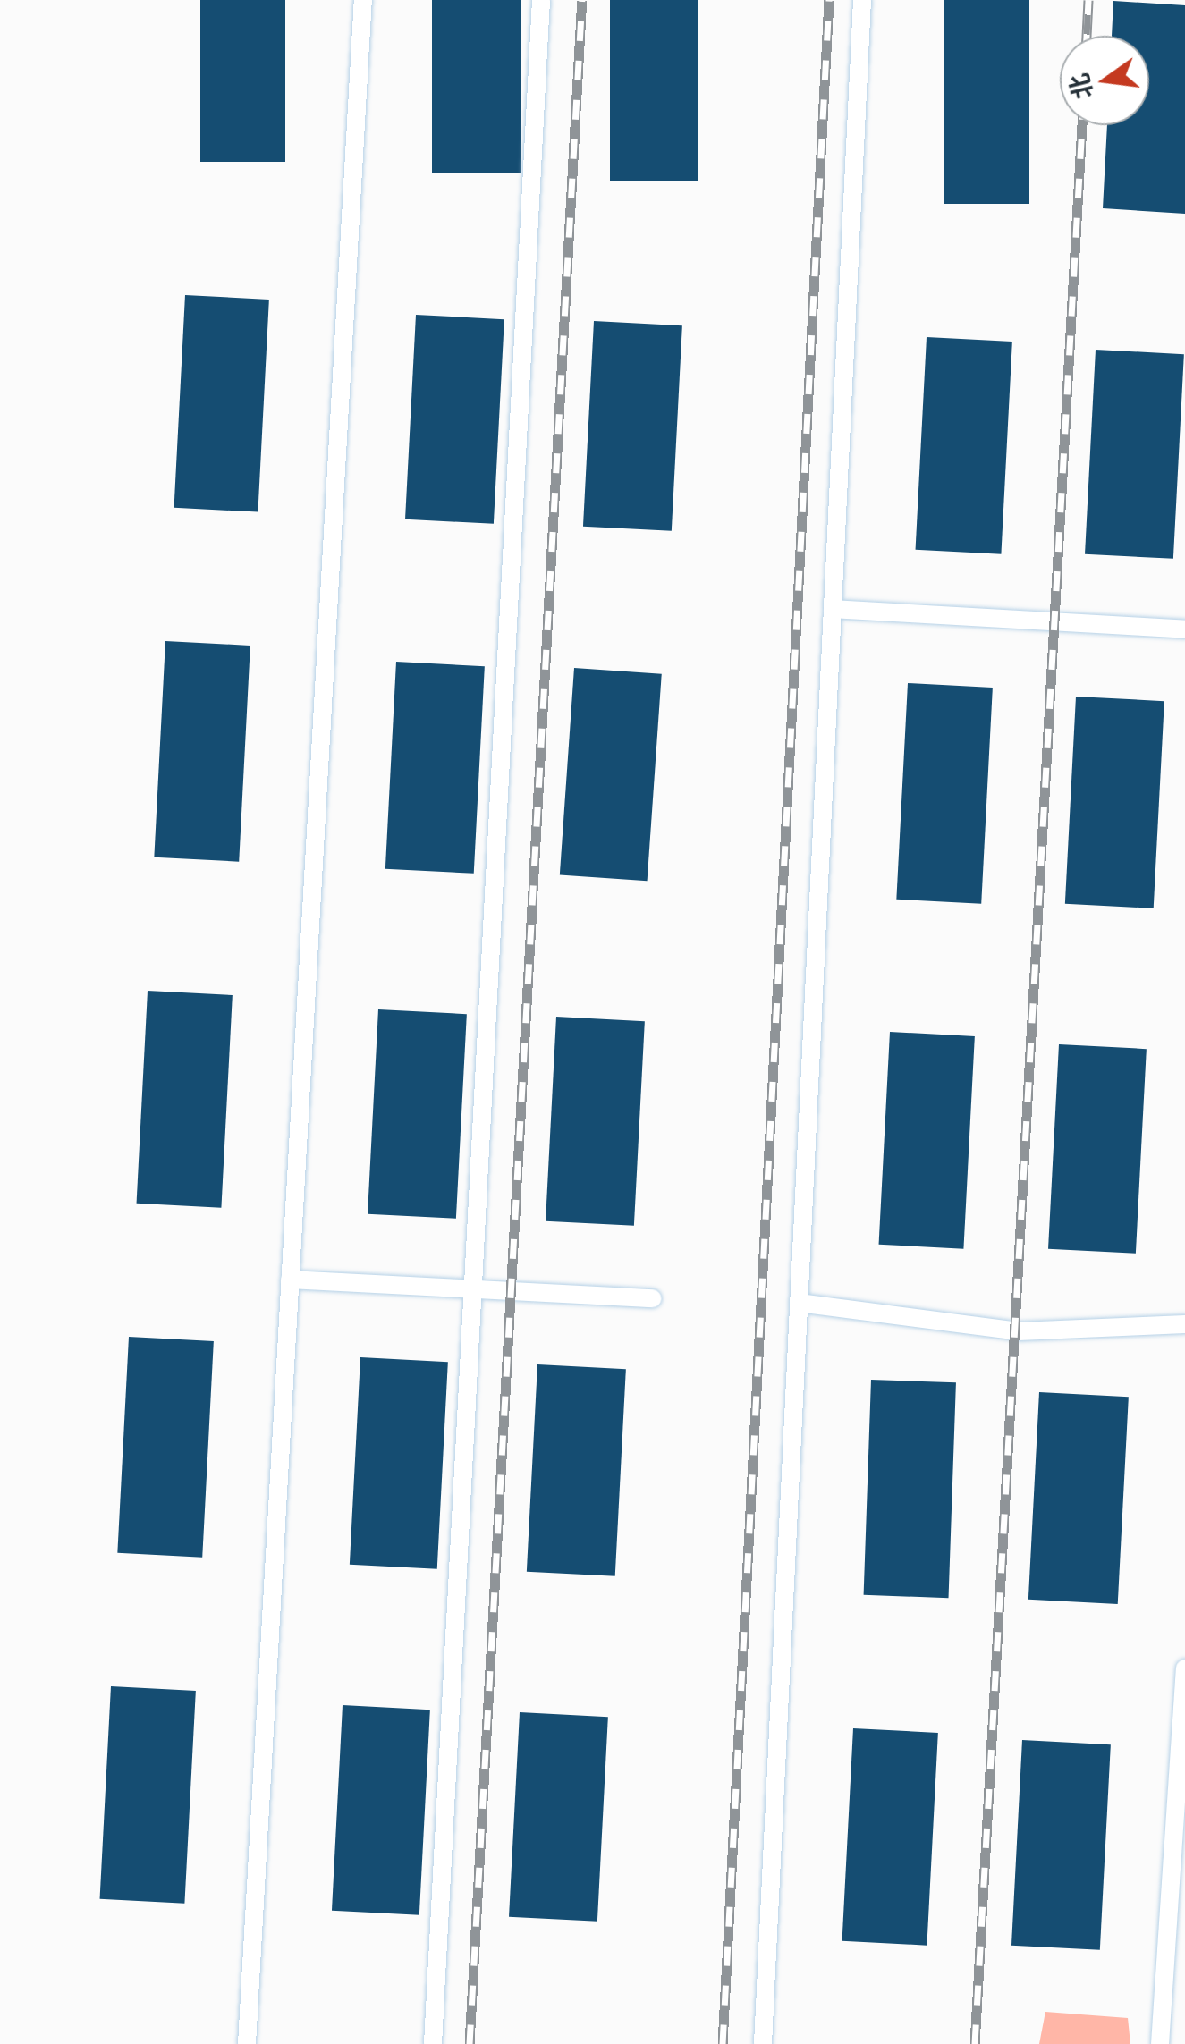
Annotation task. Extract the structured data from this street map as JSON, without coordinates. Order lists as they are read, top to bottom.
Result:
{
  "north": "left"
}
